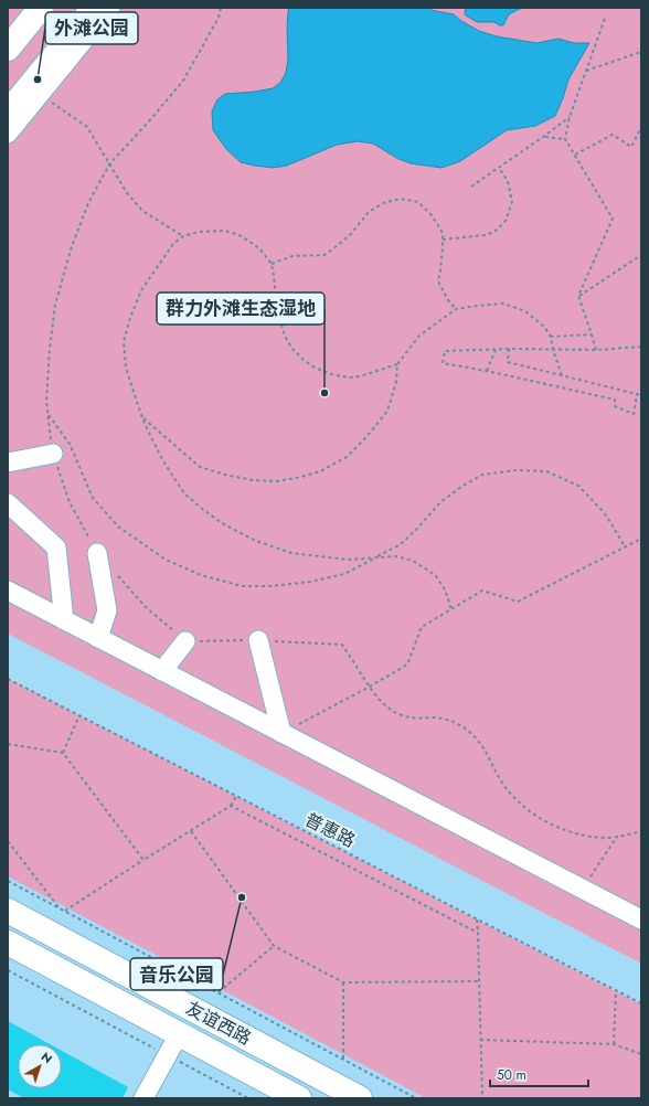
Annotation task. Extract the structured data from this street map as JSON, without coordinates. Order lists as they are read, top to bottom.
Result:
{
  "streets": {
    "main road": ["友谊西路"],
    "path": ["普惠路"]
  },
  "places": ["外滩公园", "群力外滩生态湿地", "音乐公园"],
  "scale_bar": "50 m",
  "north": "top right"
}
